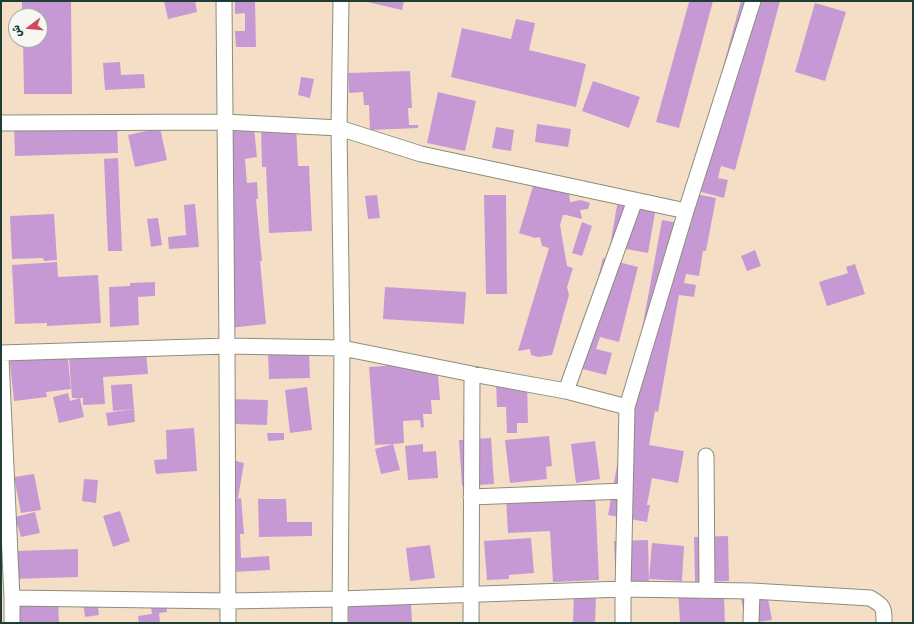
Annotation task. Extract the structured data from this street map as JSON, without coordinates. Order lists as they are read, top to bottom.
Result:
{
  "north": "left"
}
